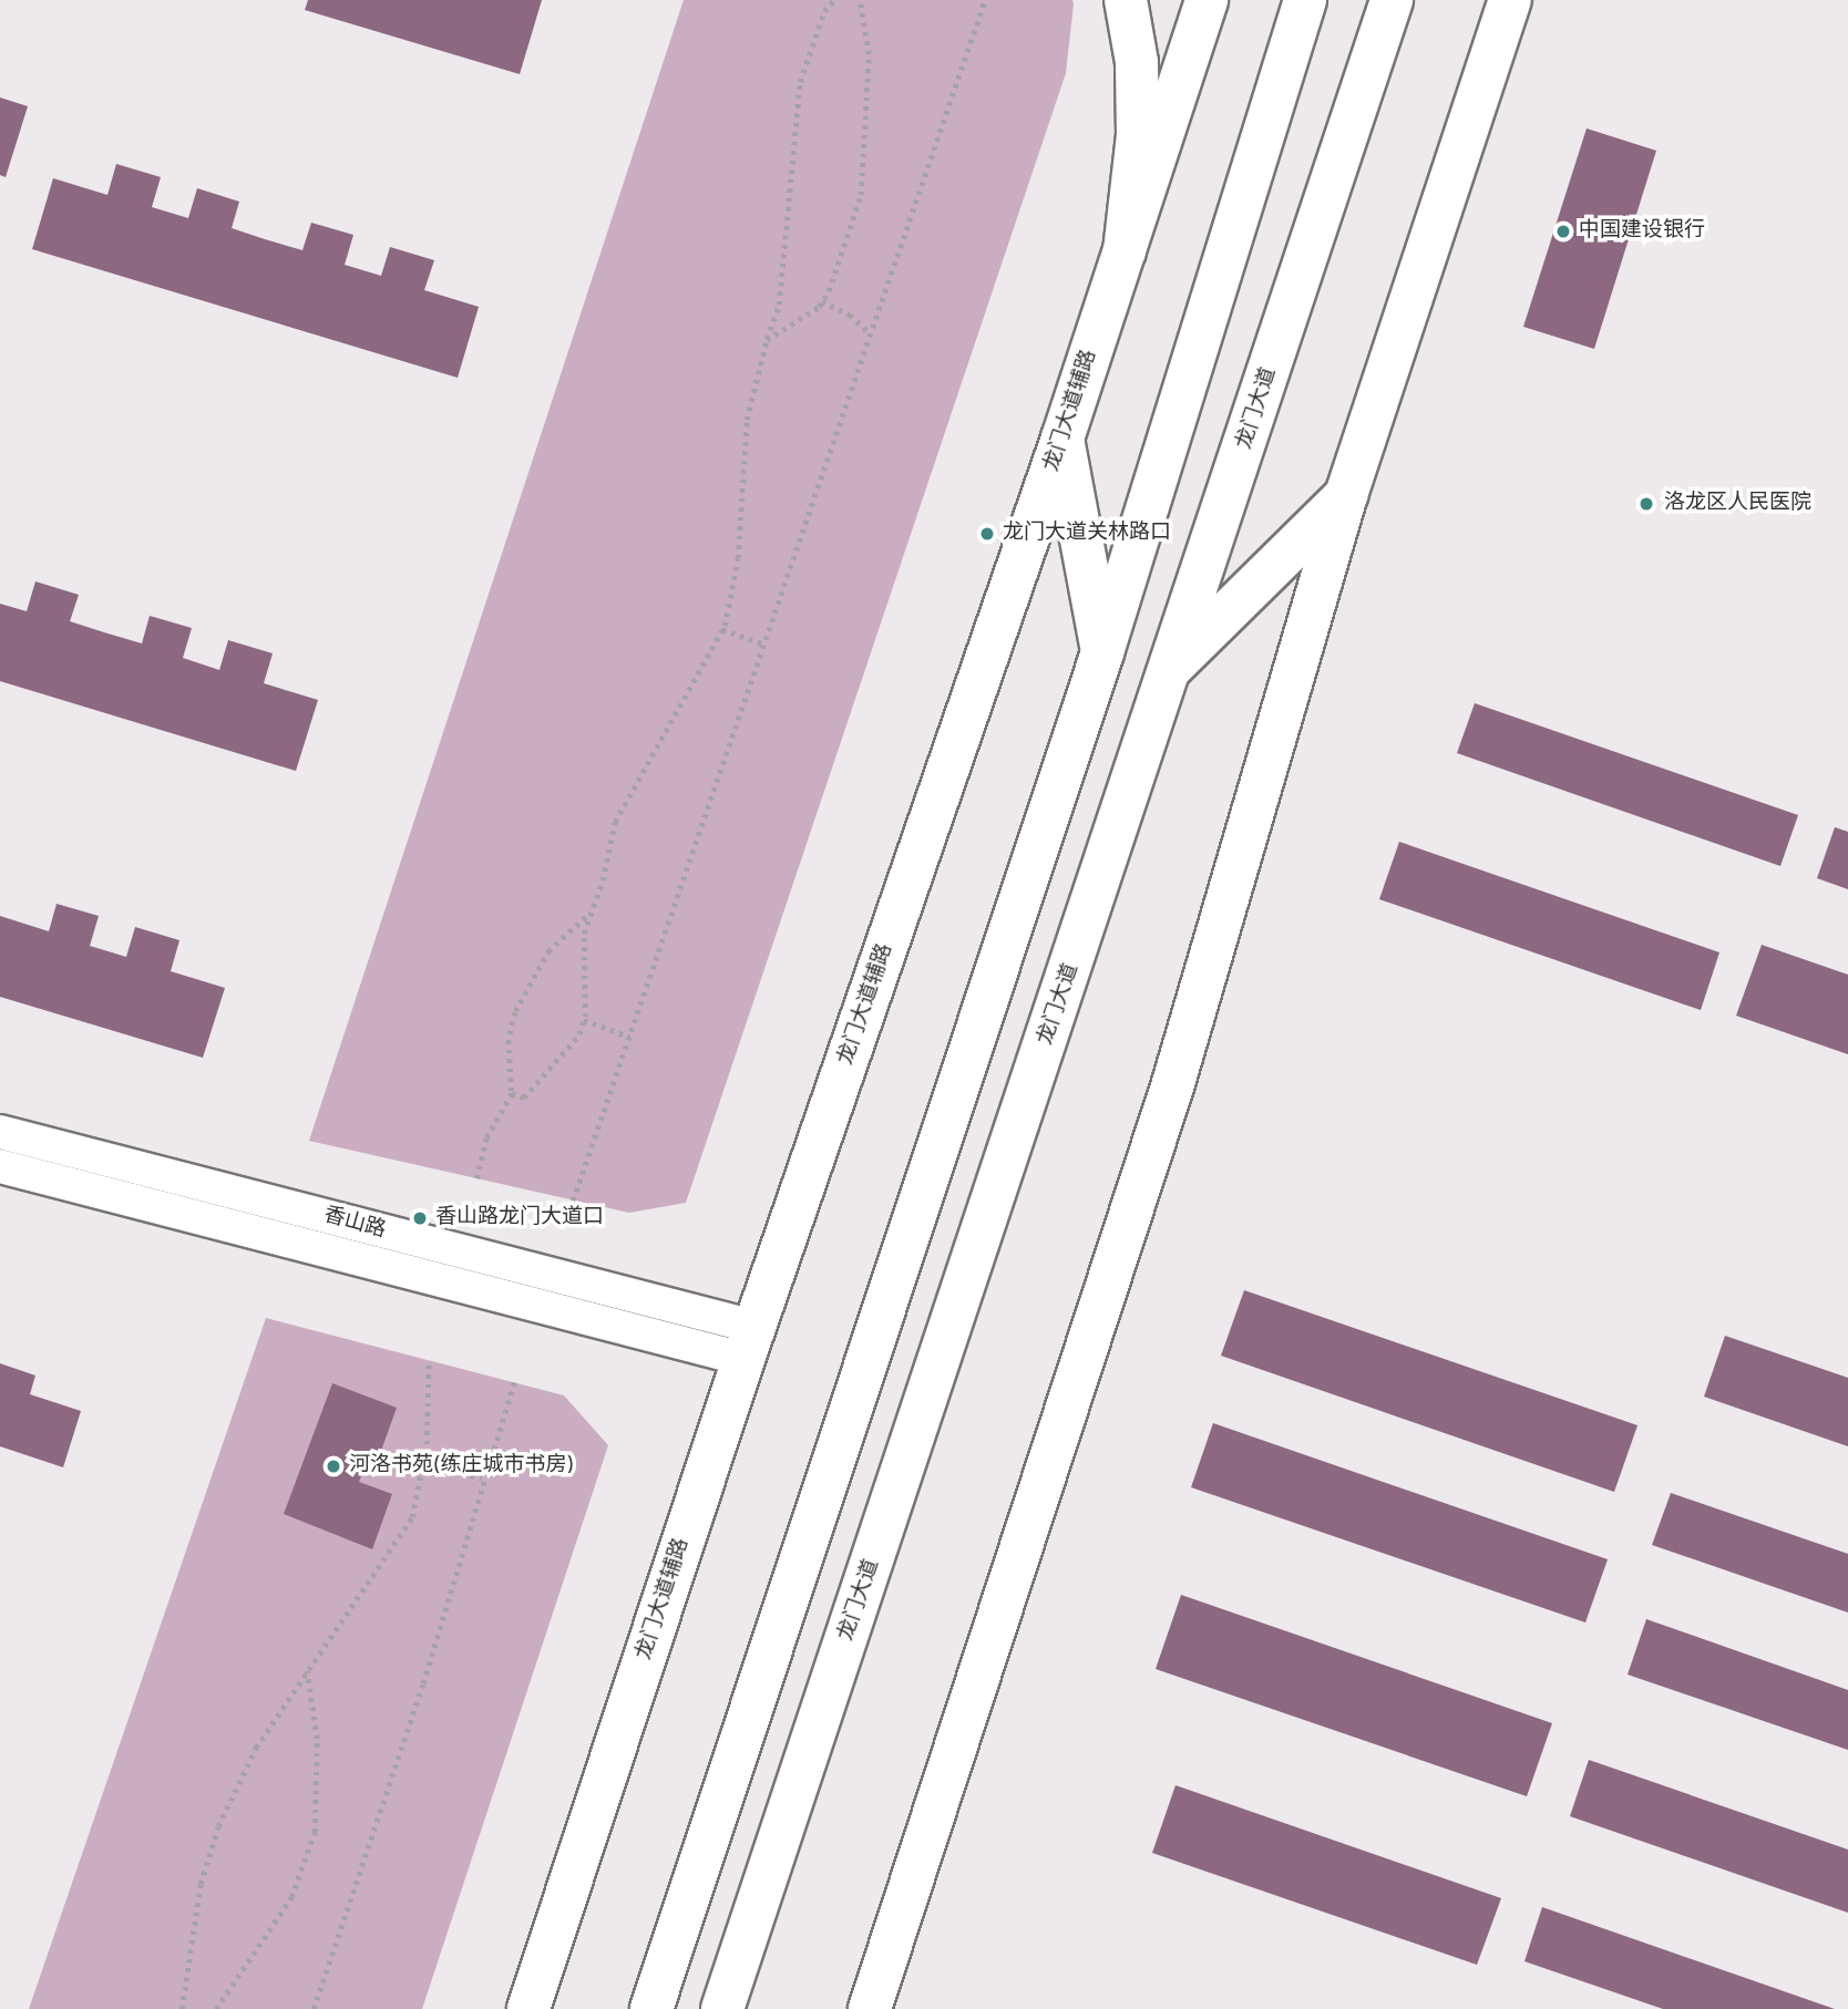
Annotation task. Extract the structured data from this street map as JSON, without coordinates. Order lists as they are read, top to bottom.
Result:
{
  "streets": {
    "main road": ["龙门大道", "龙门大道辅路"],
    "street": ["香山路"]
  },
  "crossings": [
    ["龙门大道辅路", "香山路"]
  ],
  "places": [
    "中国建设银行",
    "洛龙区人民医院",
    "龙门大道关林路口",
    "香山路龙门大道口",
    "河洛书苑(练庄城市书房)"
  ]
}
